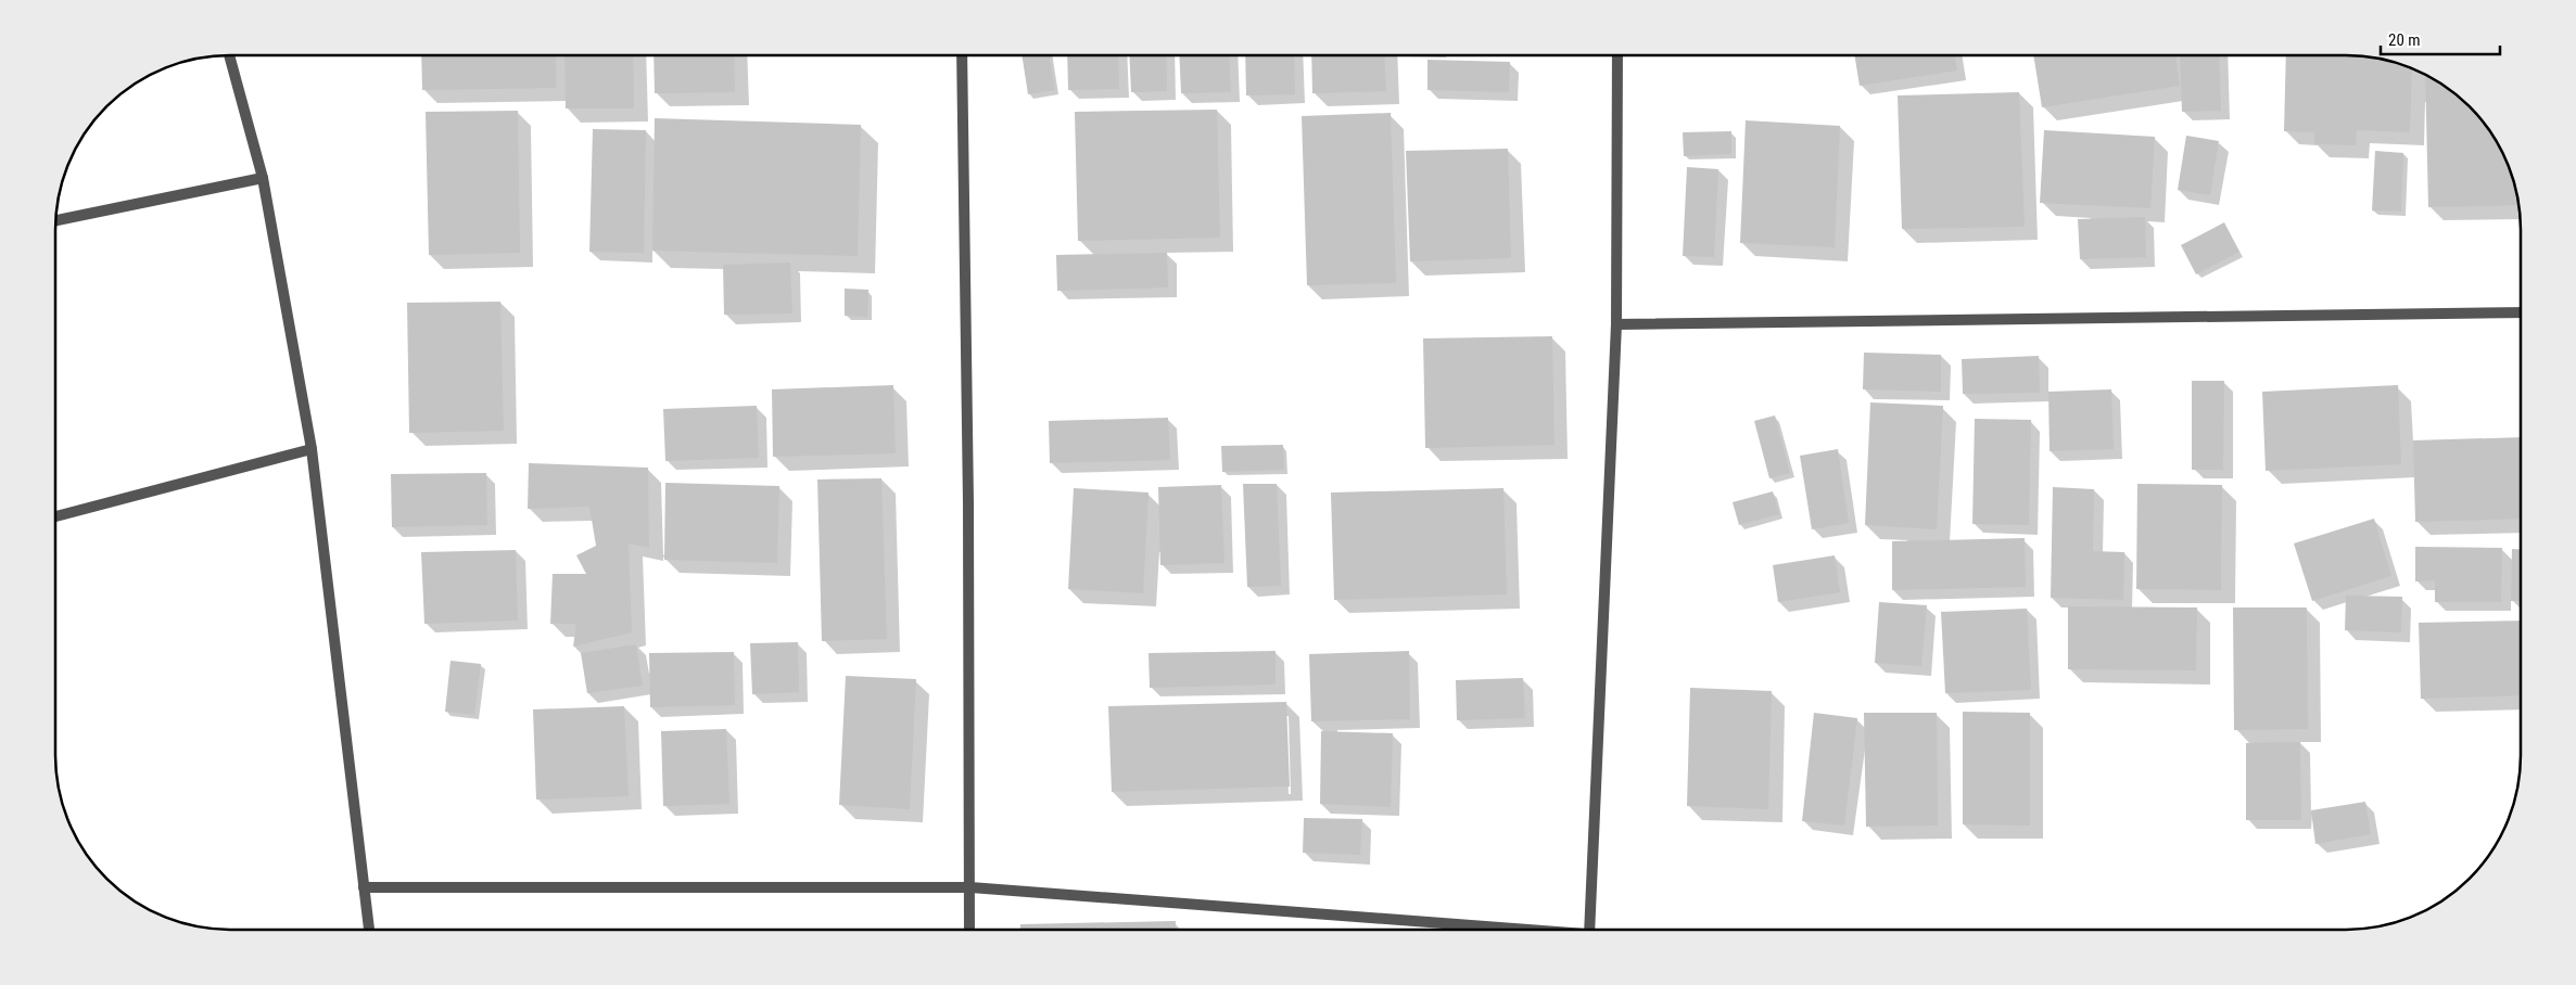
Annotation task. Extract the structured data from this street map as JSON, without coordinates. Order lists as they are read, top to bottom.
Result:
{
  "scale_bar": "20 m"
}
